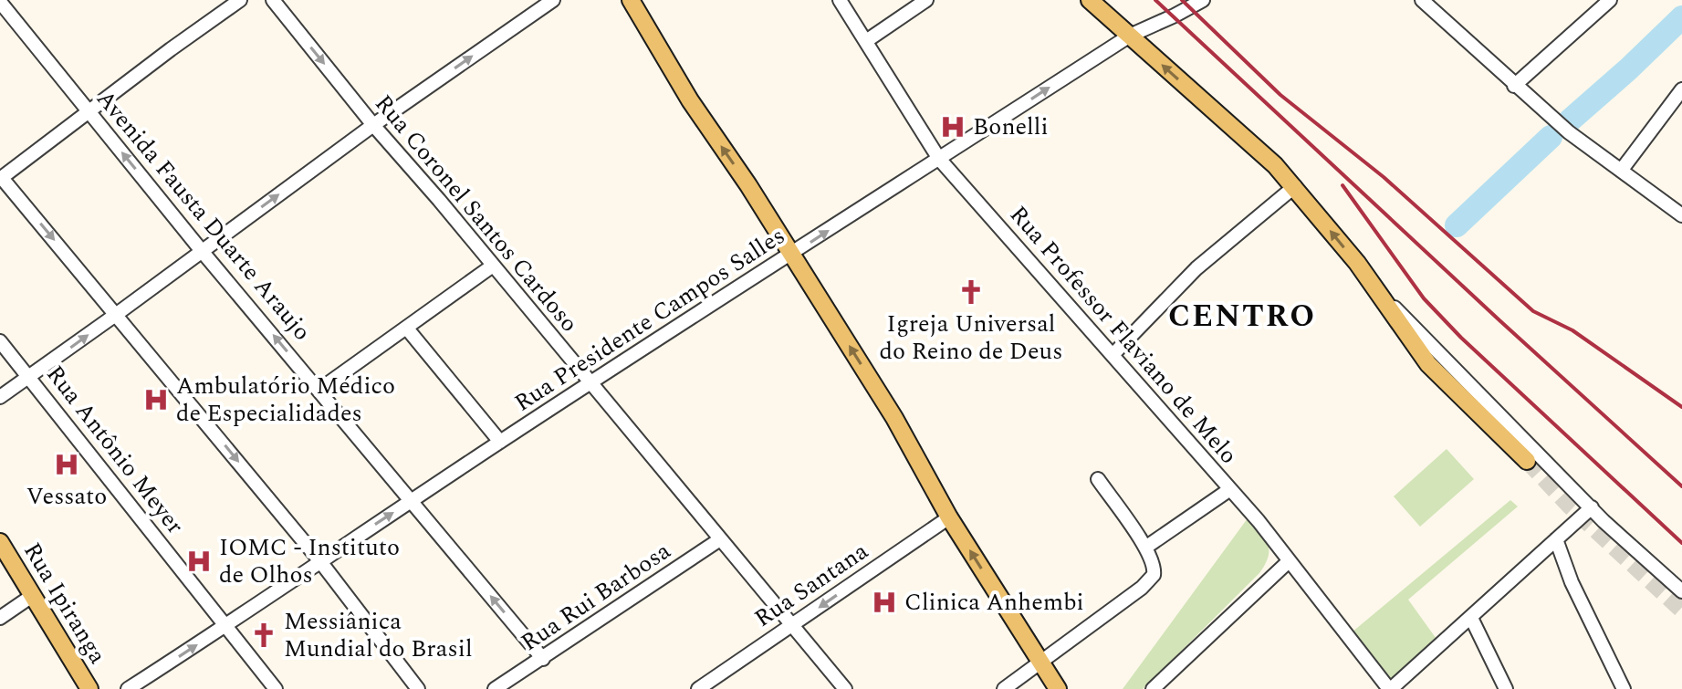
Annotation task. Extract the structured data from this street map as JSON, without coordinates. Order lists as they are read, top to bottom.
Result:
{
  "streets": {
    "main road": ["Rua Ipiranga"],
    "street": [
      "Rua Coronel Santos Cardoso",
      "Avenida Fausta Duarte Araujo",
      "Rua Presidente Campos Salles",
      "Rua Professor Flaviano de Melo",
      "Rua Antônio Meyer",
      "Rua Santana",
      "Rua Rui Barbosa"
    ]
  },
  "crossings": [
    ["Rua Coronel Santos Cardoso", "Rua Presidente Campos Salles"],
    ["Rua Coronel Santos Cardoso", "Rua Santana"],
    ["Rua Coronel Santos Cardoso", "Rua Rui Barbosa"],
    ["Avenida Fausta Duarte Araujo", "Rua Presidente Campos Salles"],
    ["Avenida Fausta Duarte Araujo", "Rua Rui Barbosa"],
    ["Rua Presidente Campos Salles", "Rua Professor Flaviano de Melo"],
    ["Rua Presidente Campos Salles", "Rua Antônio Meyer"]
  ],
  "one_way": ["Rua Presidente Campos Salles", "Rua Santana"],
  "districts": ["CENTRO"],
  "places": {
    "hospital": [
      "Bonelli",
      "Ambulatório Médico de Especialidades",
      "Vessato",
      "IOMC - Instituto de Olhos",
      "Clinica Anhembi"
    ],
    "church": ["Igreja Universal do Reino de Deus", "Messiânica Mundial do Brasil"]
  }
}
